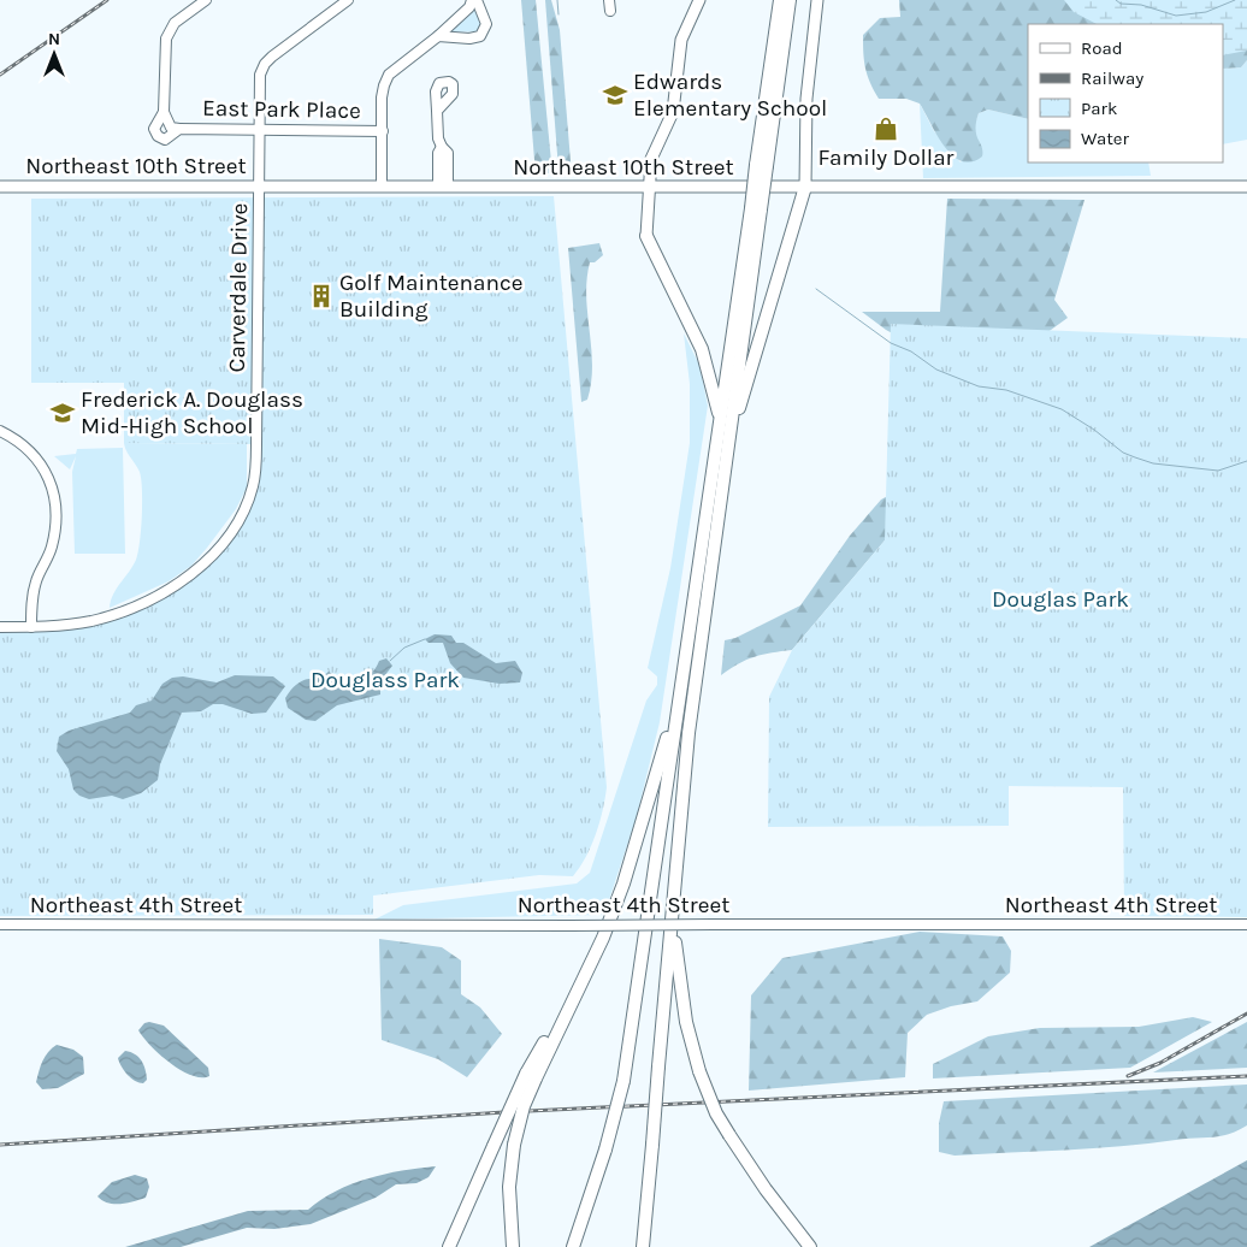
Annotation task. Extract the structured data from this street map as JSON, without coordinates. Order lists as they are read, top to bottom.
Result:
{
  "streets": {
    "main road": ["Northeast 10th Street"],
    "street": ["East Park Place", "Carverdale Drive", "Northeast 4th Street"]
  },
  "crossings": [
    ["East Park Place", "Carverdale Drive"],
    ["Northeast 10th Street", "Carverdale Drive"]
  ],
  "parks": ["Douglas Park", "Douglass Park"],
  "places": {
    "school or university": ["Edwards Elementary School", "Frederick A. Douglass Mid-High School"],
    "shop": ["Family Dollar"],
    "building": ["Golf Maintenance Building"]
  },
  "legend": [
    "Road",
    "Railway",
    "Park",
    "Water"
  ],
  "north": "top"
}
